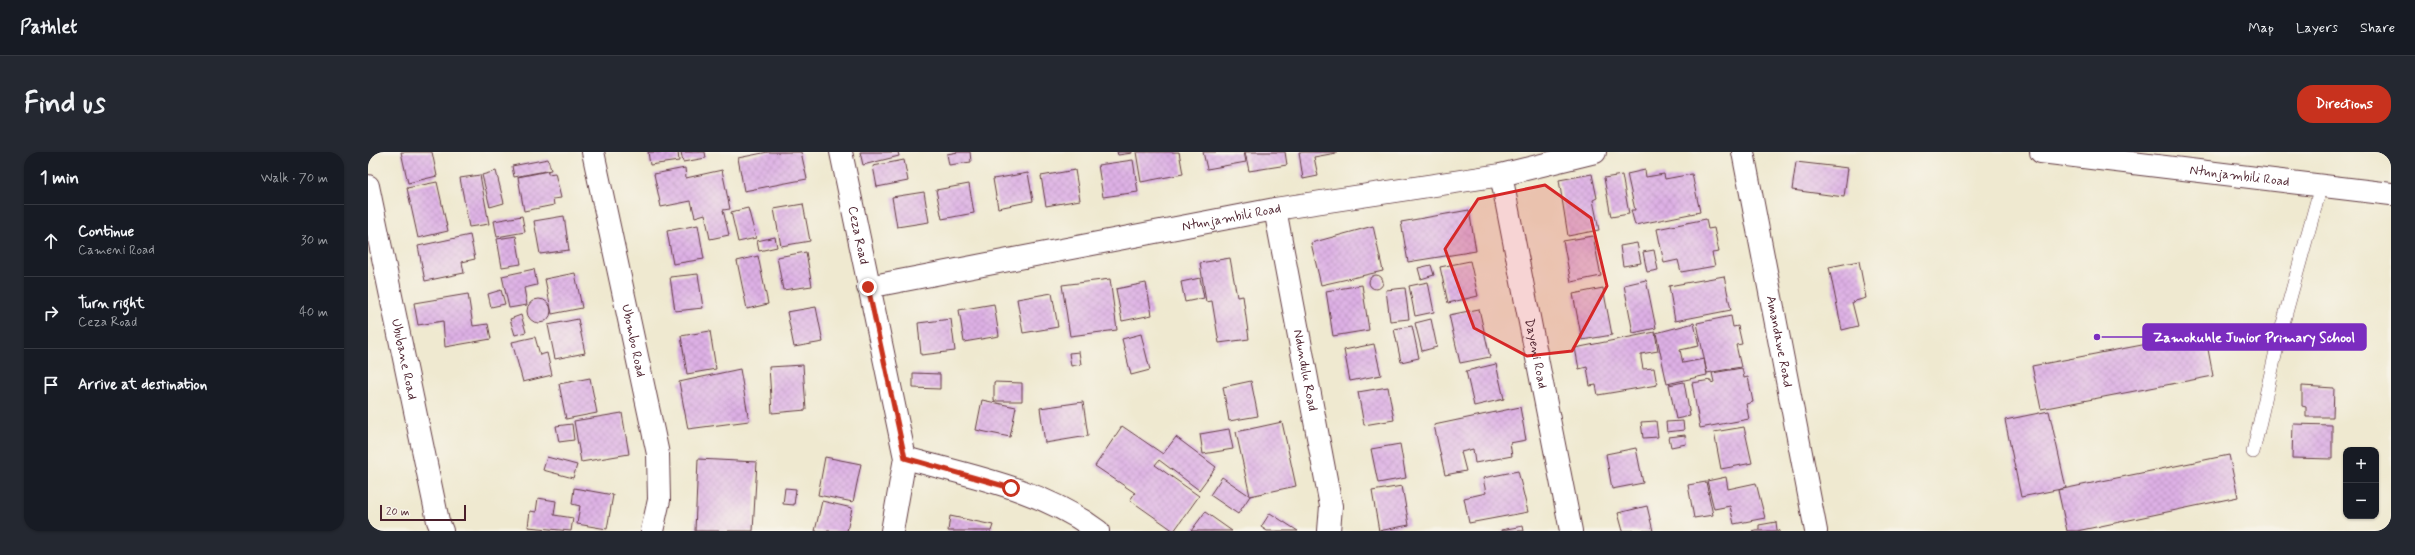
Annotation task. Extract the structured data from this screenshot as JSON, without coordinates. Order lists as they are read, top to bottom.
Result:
{
  "streets": {
    "street": [
      "Ntunjambili Road",
      "Ceza Road",
      "Ubombo Road",
      "Amandawe Road",
      "Dayeni Road",
      "Ububane Road",
      "Ndundulu Road"
    ]
  },
  "crossings": [
    ["Ntunjambili Road", "Ceza Road"],
    ["Ntunjambili Road", "Dayeni Road"],
    ["Ntunjambili Road", "Ndundulu Road"]
  ],
  "places": ["Zamokuhle Junior Primary School"],
  "scale_bar": "20 m",
  "page": {
    "header": "Pathlet",
    "nav": ["Map", "Layers", "Share"],
    "buttons": "Directions",
    "title": "Find us",
    "heading": ["1 min", "Walk · 70 m"],
    "list": [
      ["Continue", "Cameni Road", "30 m"],
      ["Turn right", "Ceza Road", "40 m"],
      "Arrive at destination"
    ],
    "map_buttons": ["+", "−"],
    "scale": "20 m"
  }
}
